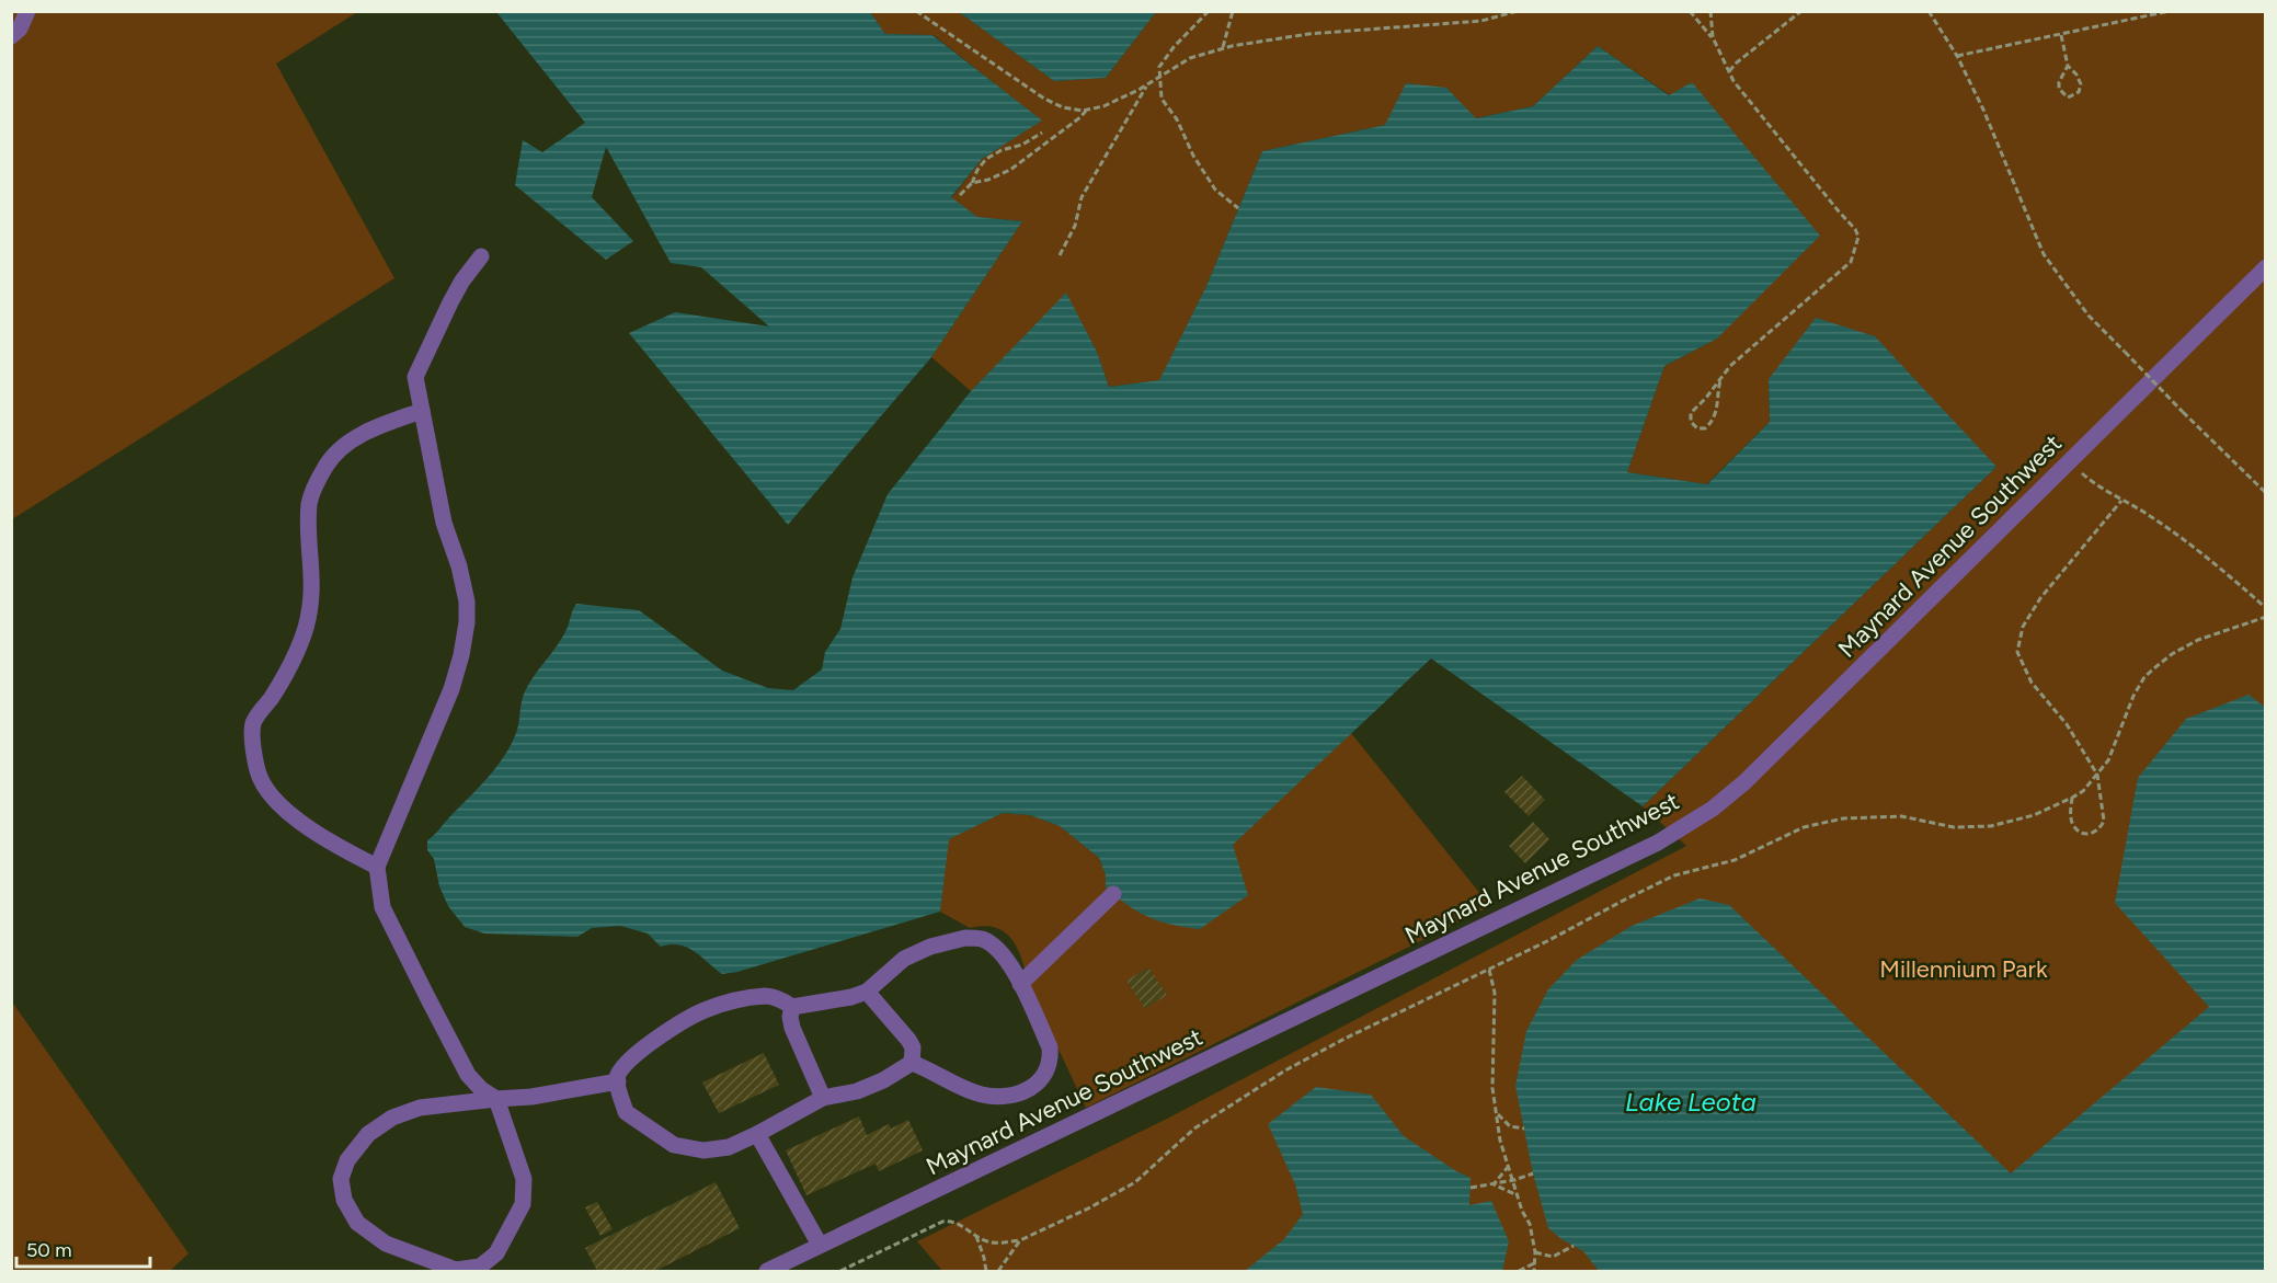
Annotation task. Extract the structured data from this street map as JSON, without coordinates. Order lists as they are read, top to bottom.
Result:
{
  "streets": {
    "street": ["Maynard Avenue Southwest"]
  },
  "water": ["Lake Leota"],
  "parks": ["Millennium Park"],
  "scale_bar": "50 m"
}
